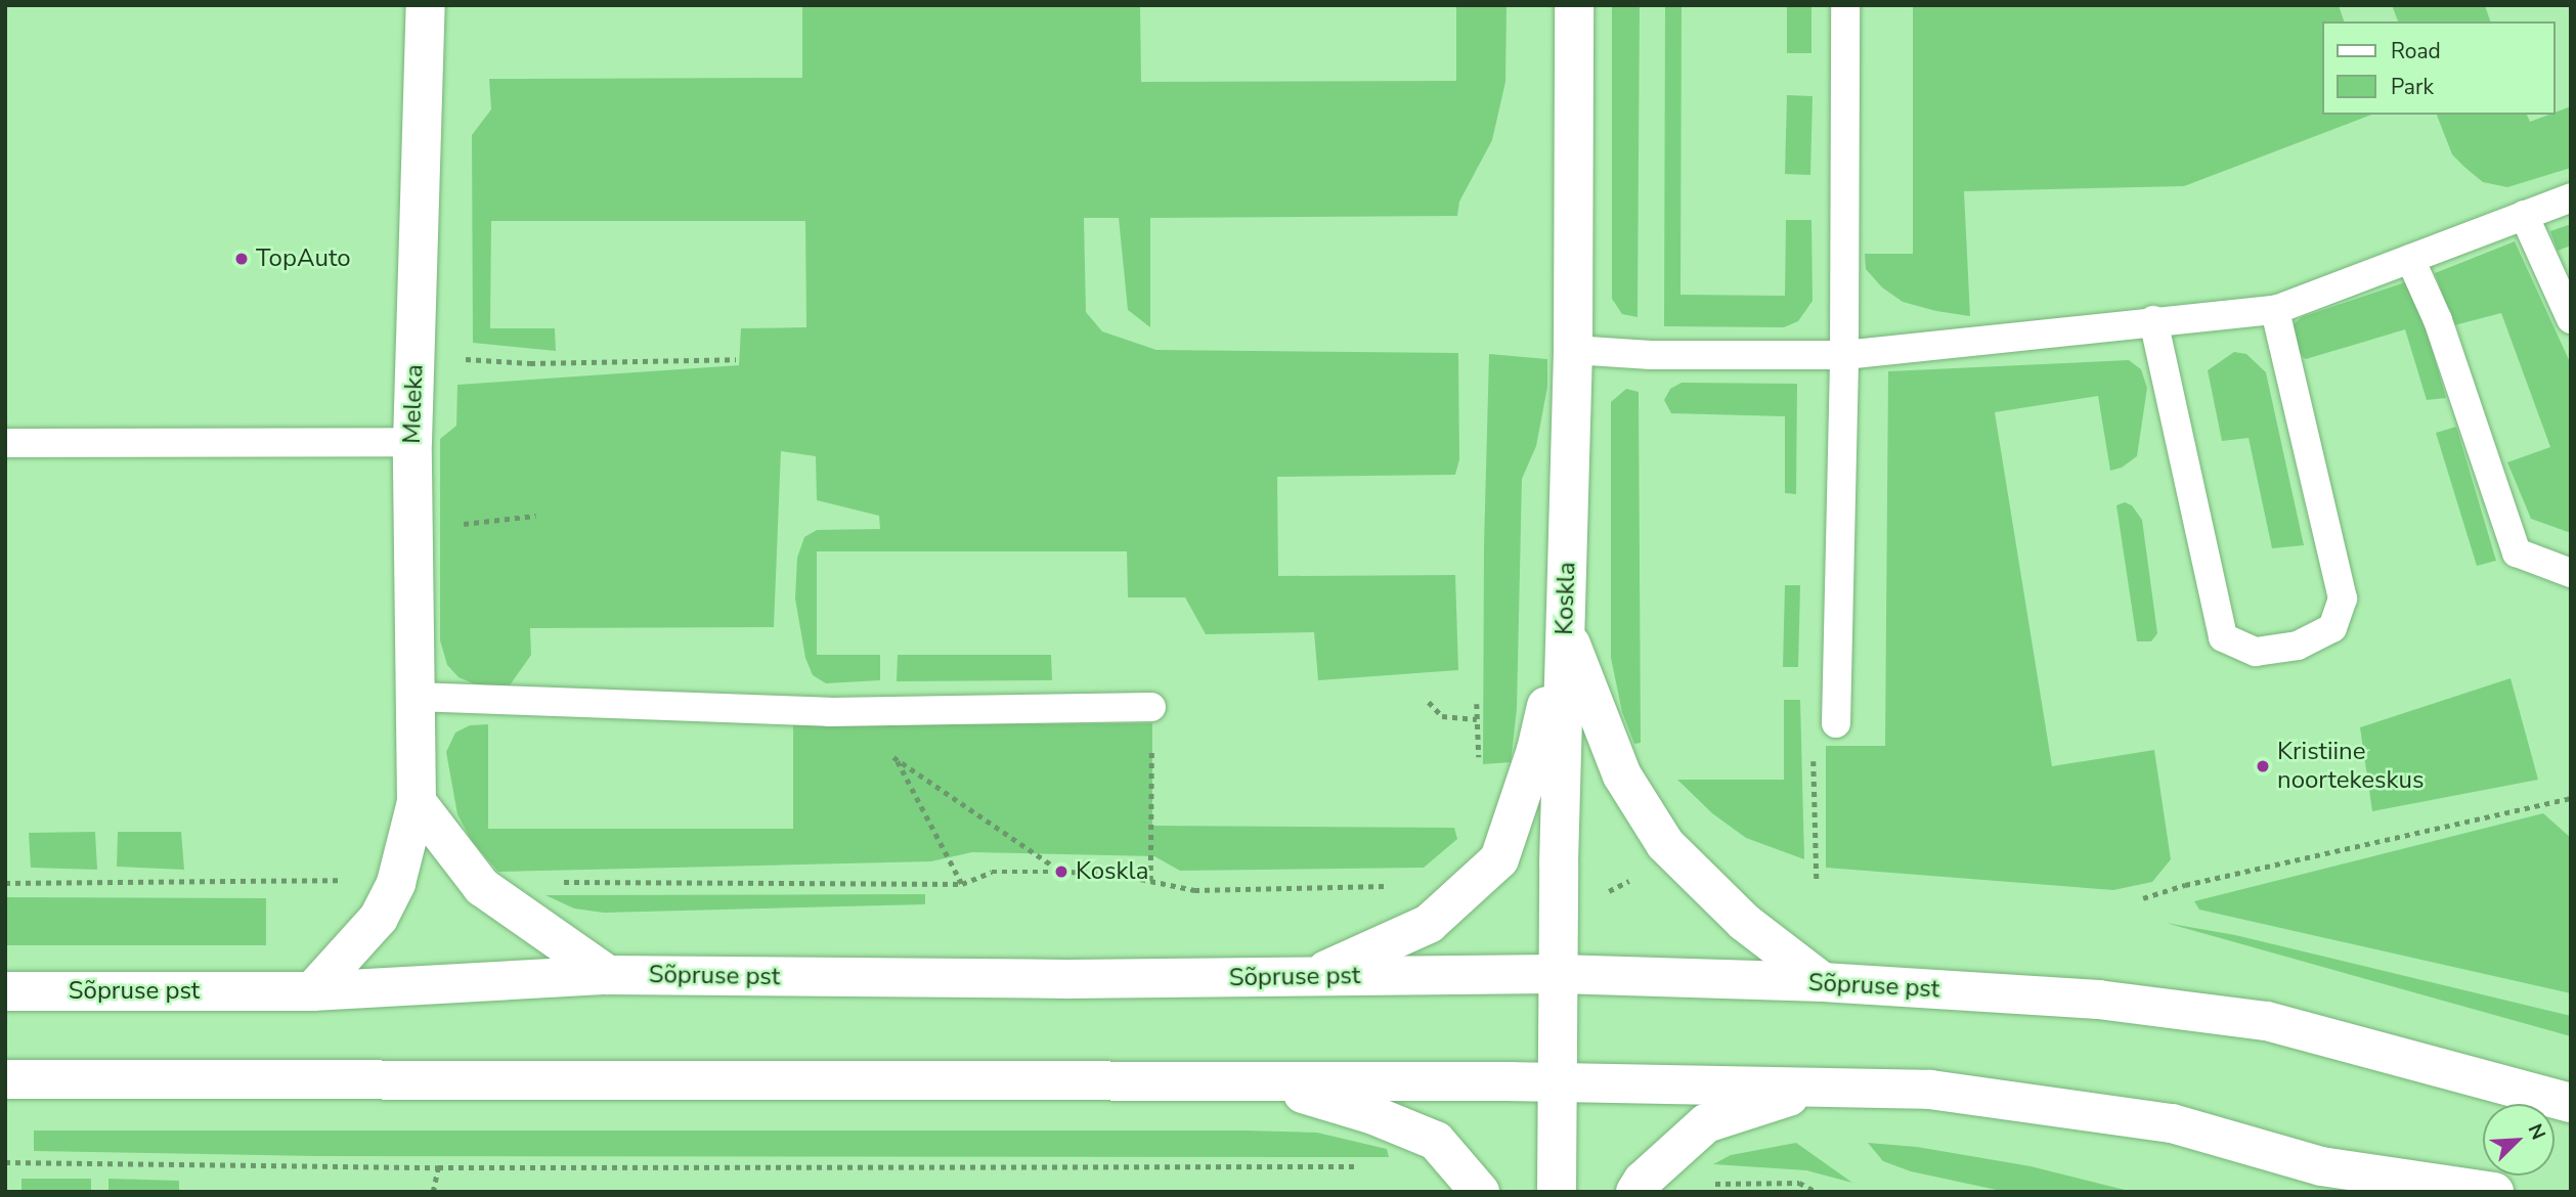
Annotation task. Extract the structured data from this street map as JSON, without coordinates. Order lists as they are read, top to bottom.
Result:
{
  "streets": {
    "main road": ["Meleka", "Koskla", "Sõpruse pst"]
  },
  "crossings": [
    ["Meleka", "Sõpruse pst"],
    ["Koskla", "Sõpruse pst"]
  ],
  "places": ["TopAuto", "Kristiine noortekeskus", "Koskla"],
  "legend": ["Road", "Park"],
  "north": "top right"
}
